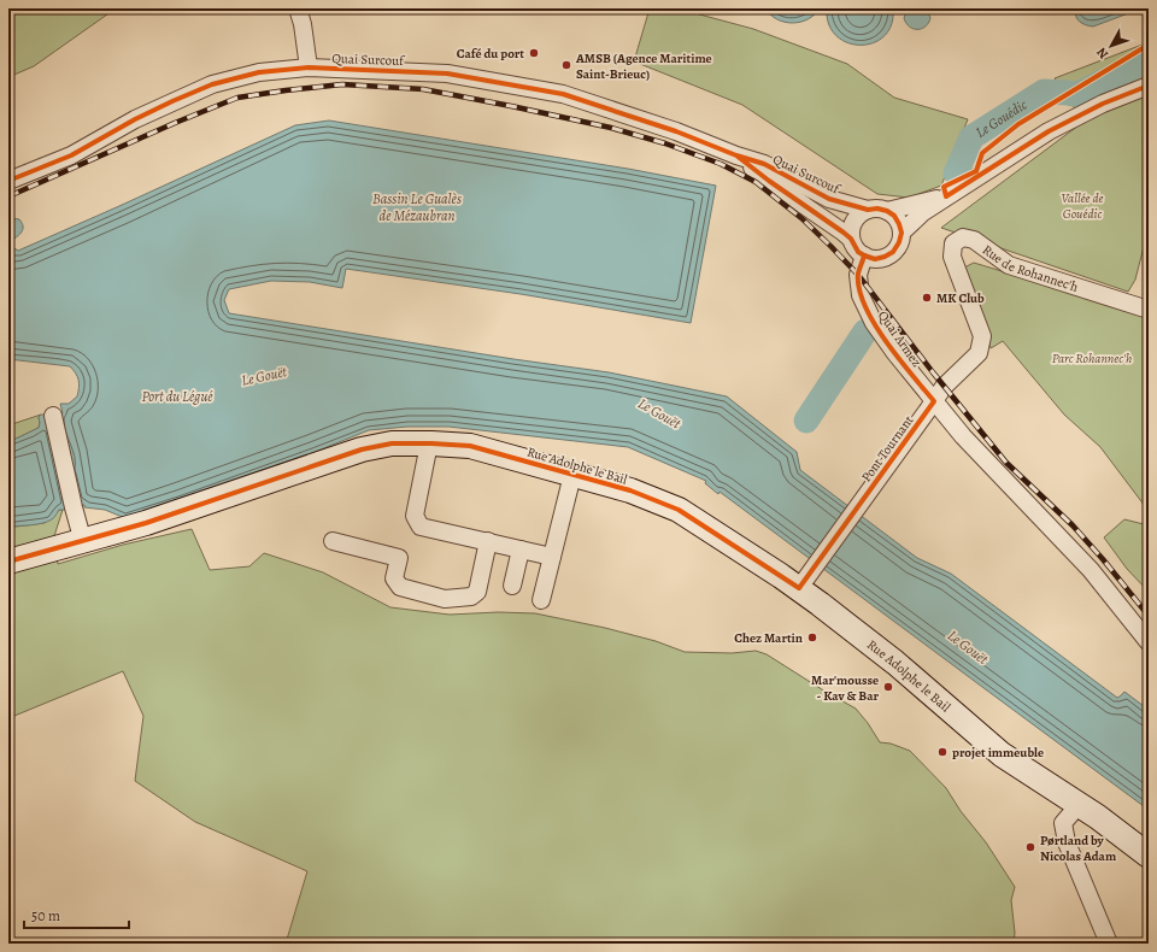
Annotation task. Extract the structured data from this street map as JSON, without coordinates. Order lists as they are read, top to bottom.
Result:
{
  "streets": {
    "street": [
      "Quai Surcouf",
      "Rue de Rohannec'h",
      "Quai Armez",
      "Pont Tournant",
      "Rue Adolphe le Bail"
    ]
  },
  "crossings": [
    ["Quai Surcouf", "Quai Armez"],
    ["Rue de Rohannec'h", "Quai Armez"],
    ["Rue de Rohannec'h", "Pont Tournant"],
    ["Quai Armez", "Pont Tournant"],
    ["Pont Tournant", "Rue Adolphe le Bail"]
  ],
  "water": [
    "Le Gouédic",
    "Bassin Le Gualès de Mézaubran",
    "Le Gouët",
    "Port du Légué"
  ],
  "parks": ["Vallée de Gouédic", "Parc Rohannec'h"],
  "places": [
    "Café du port",
    "AMSB (Agence Maritime Saint-Brieuc)",
    "MK Club",
    "Chez Martin",
    "Mar'mousse - Kav & Bar",
    "projet immeuble",
    "Pørtland by Nicolas Adam"
  ],
  "scale_bar": "50 m",
  "north": "bottom left"
}
